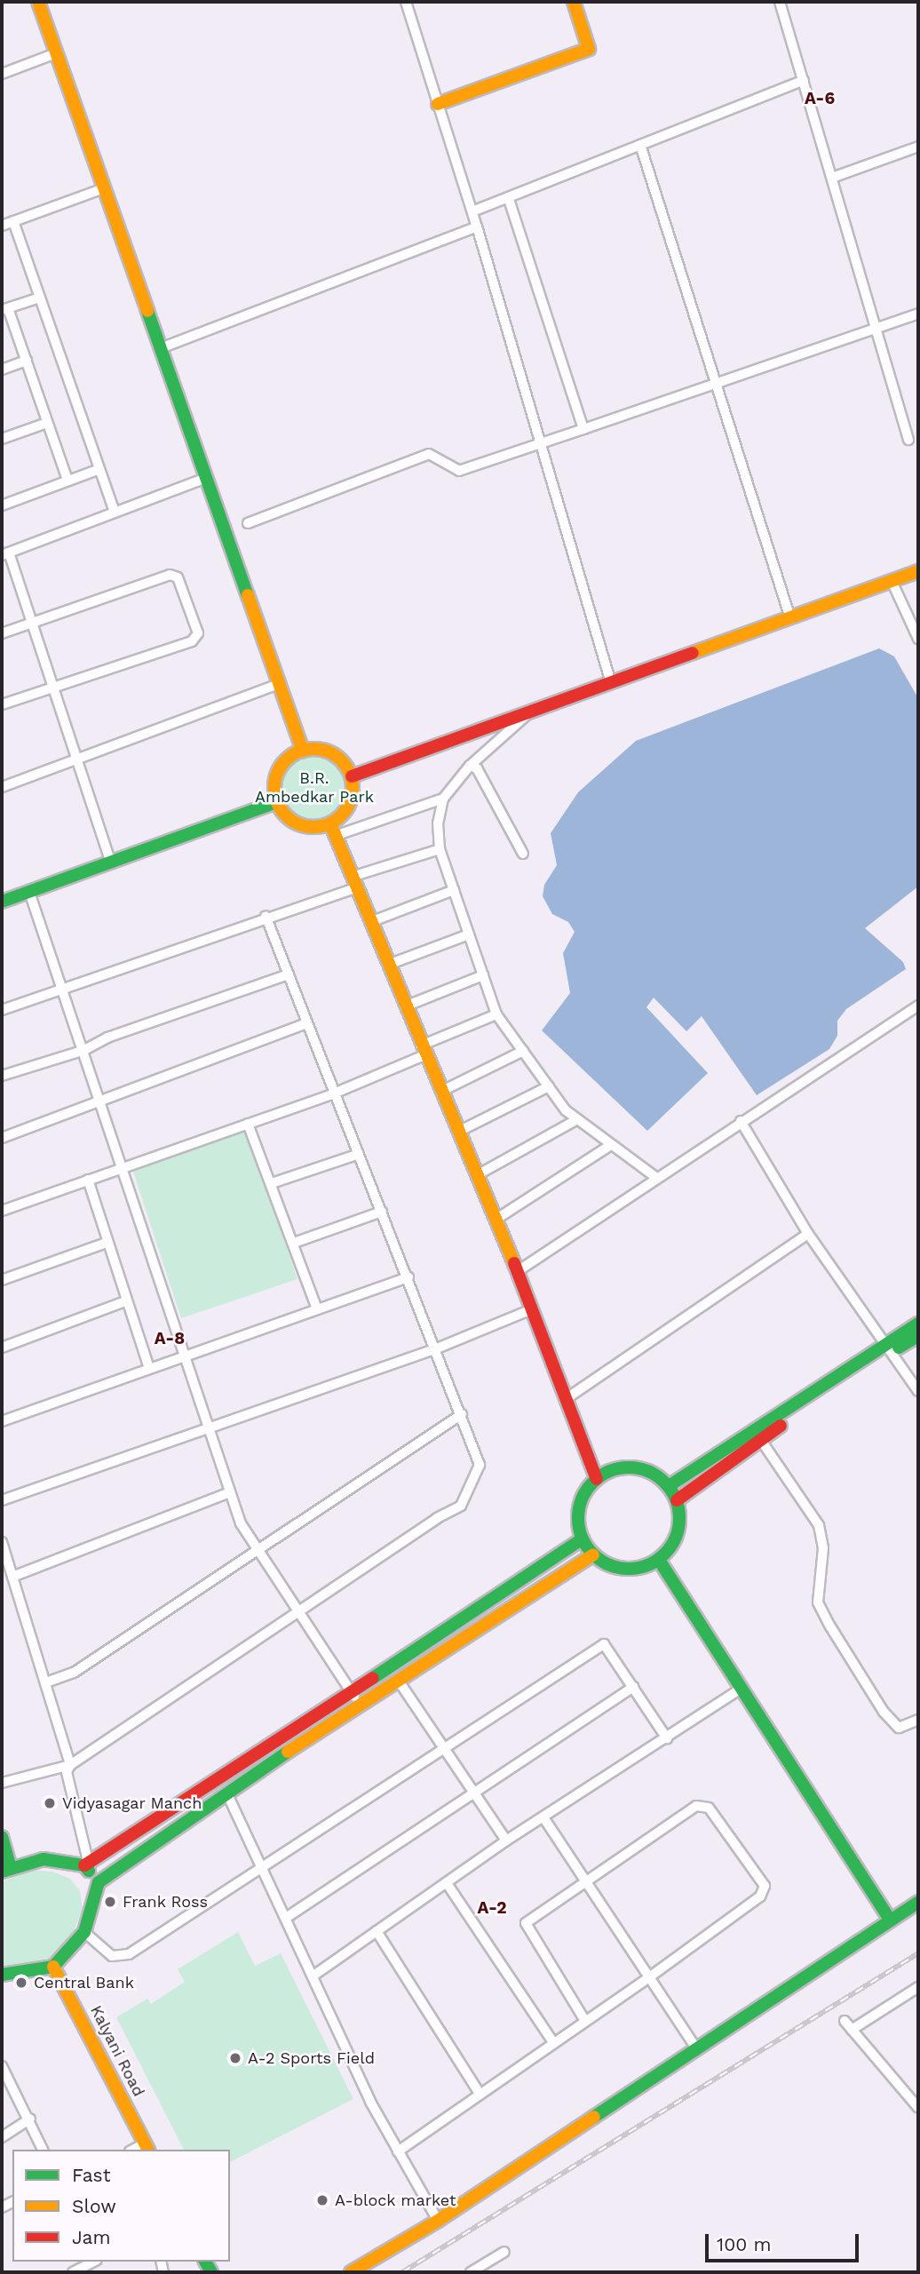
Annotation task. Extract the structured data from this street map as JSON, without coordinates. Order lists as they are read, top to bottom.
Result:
{
  "streets": {
    "street": ["Kalyani Road"]
  },
  "districts": ["A-6", "A-8", "A-2"],
  "parks": ["B.R. Ambedkar Park"],
  "places": [
    "Vidyasagar Manch",
    "Frank Ross",
    "Central Bank",
    "A-2 Sports Field",
    "A-block market"
  ],
  "legend": ["Fast", "Slow", "Jam"],
  "scale_bar": "100 m"
}
